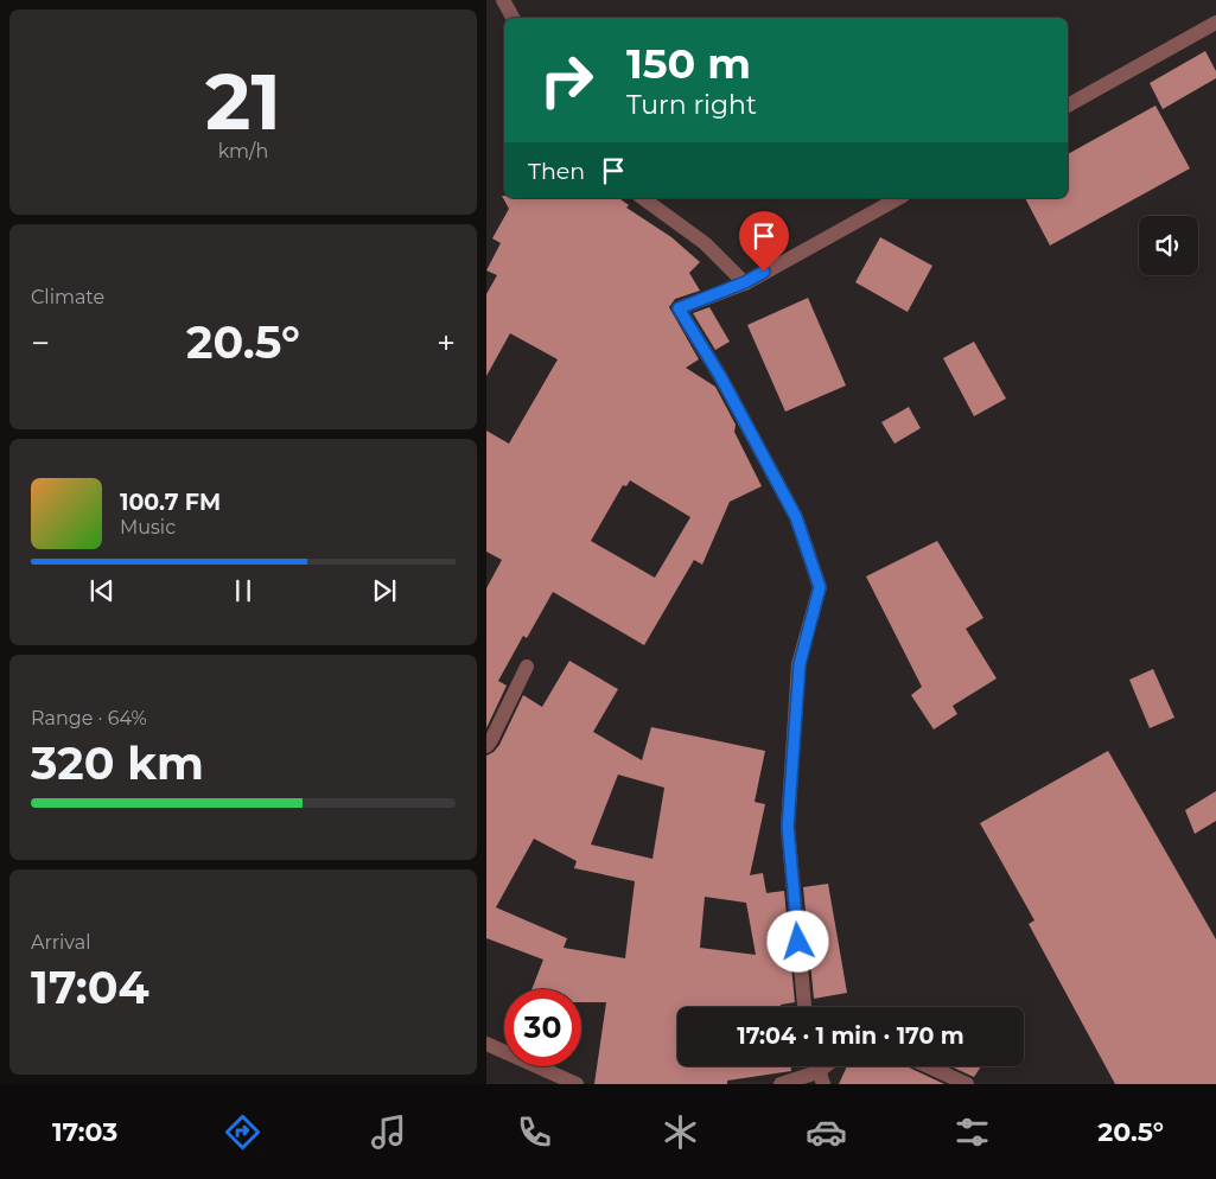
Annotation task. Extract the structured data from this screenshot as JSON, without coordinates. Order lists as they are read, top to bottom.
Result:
{
  "page": {
    "tile": [
      ["21", "km/h"],
      "Climate",
      ["Range · 64%", "320 km"],
      ["Arrival", "17:04"]
    ],
    "turn": ["150 m", "Turn right"],
    "then": "Then",
    "heat": ["−", "20.5°", "+"],
    "song": ["100.7 FM", "Music"],
    "limit": "30",
    "trip": "17:04 · 1 min · 170 m",
    "tabs": ["17:03", "20.5°"]
  }
}
